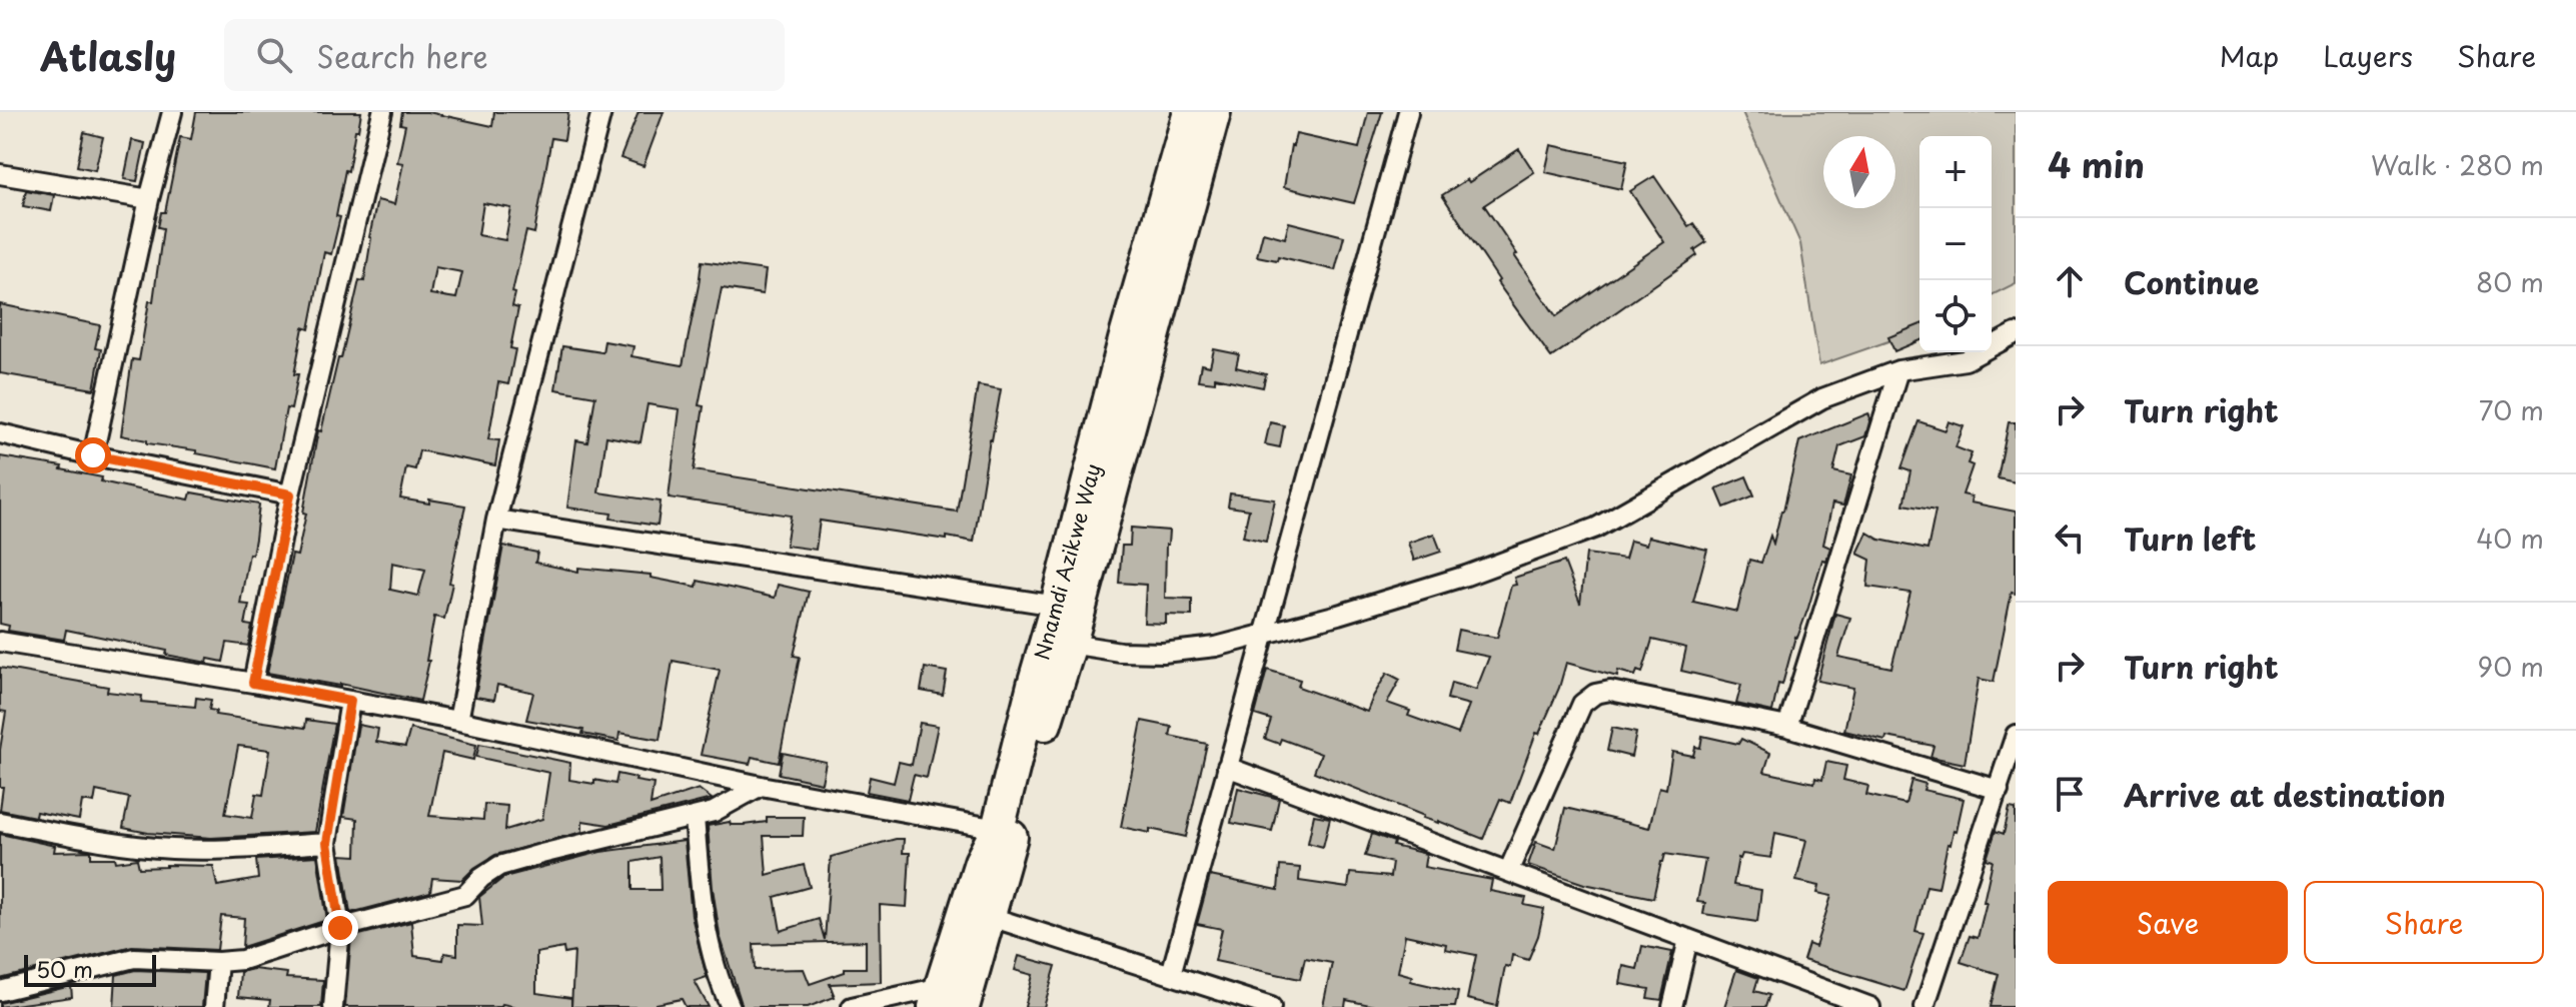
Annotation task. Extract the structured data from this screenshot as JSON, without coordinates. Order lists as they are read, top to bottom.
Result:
{
  "streets": {
    "highway": ["Nnamdi Azikwe Way"]
  },
  "scale_bar": "50 m",
  "north": "top",
  "page": {
    "header": "Atlasly",
    "search": "Search here",
    "nav": ["Map", "Layers", "Share"],
    "heading": ["4 min", "Walk · 280 m"],
    "map_buttons": ["+", "−"],
    "list": [
      ["Continue", "80 m"],
      ["Turn right", "70 m"],
      ["Turn left", "40 m"],
      ["Turn right", "90 m"],
      "Arrive at destination"
    ],
    "buttons": ["Save", "Share"],
    "scale": "50 m"
  }
}
